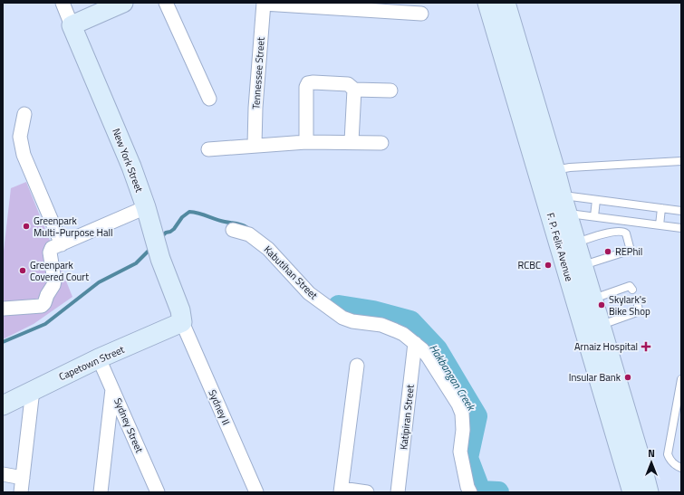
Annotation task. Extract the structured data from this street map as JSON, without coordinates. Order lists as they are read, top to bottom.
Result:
{
  "streets": {
    "main road": ["New York Street", "F. P. Felix Avenue", "Capetown Street"],
    "street": [
      "Tennessee Street",
      "Kabutihan Street",
      "Sydney II",
      "Katipiran Street",
      "Sydney Street"
    ]
  },
  "crossings": [
    ["New York Street", "Capetown Street"],
    ["New York Street", "Sydney II"],
    ["Kabutihan Street", "Katipiran Street"],
    ["Capetown Street", "Sydney II"],
    ["Capetown Street", "Sydney Street"]
  ],
  "water": ["Hakbangan Creek"],
  "places": {
    "other": [
      "Greenpark Multi-Purpose Hall",
      "REPhil",
      "RCBC",
      "Greenpark Covered Court",
      "Skylark's Bike Shop",
      "Insular Bank"
    ],
    "health": ["Arnaiz Hospital"]
  },
  "north": "top"
}
